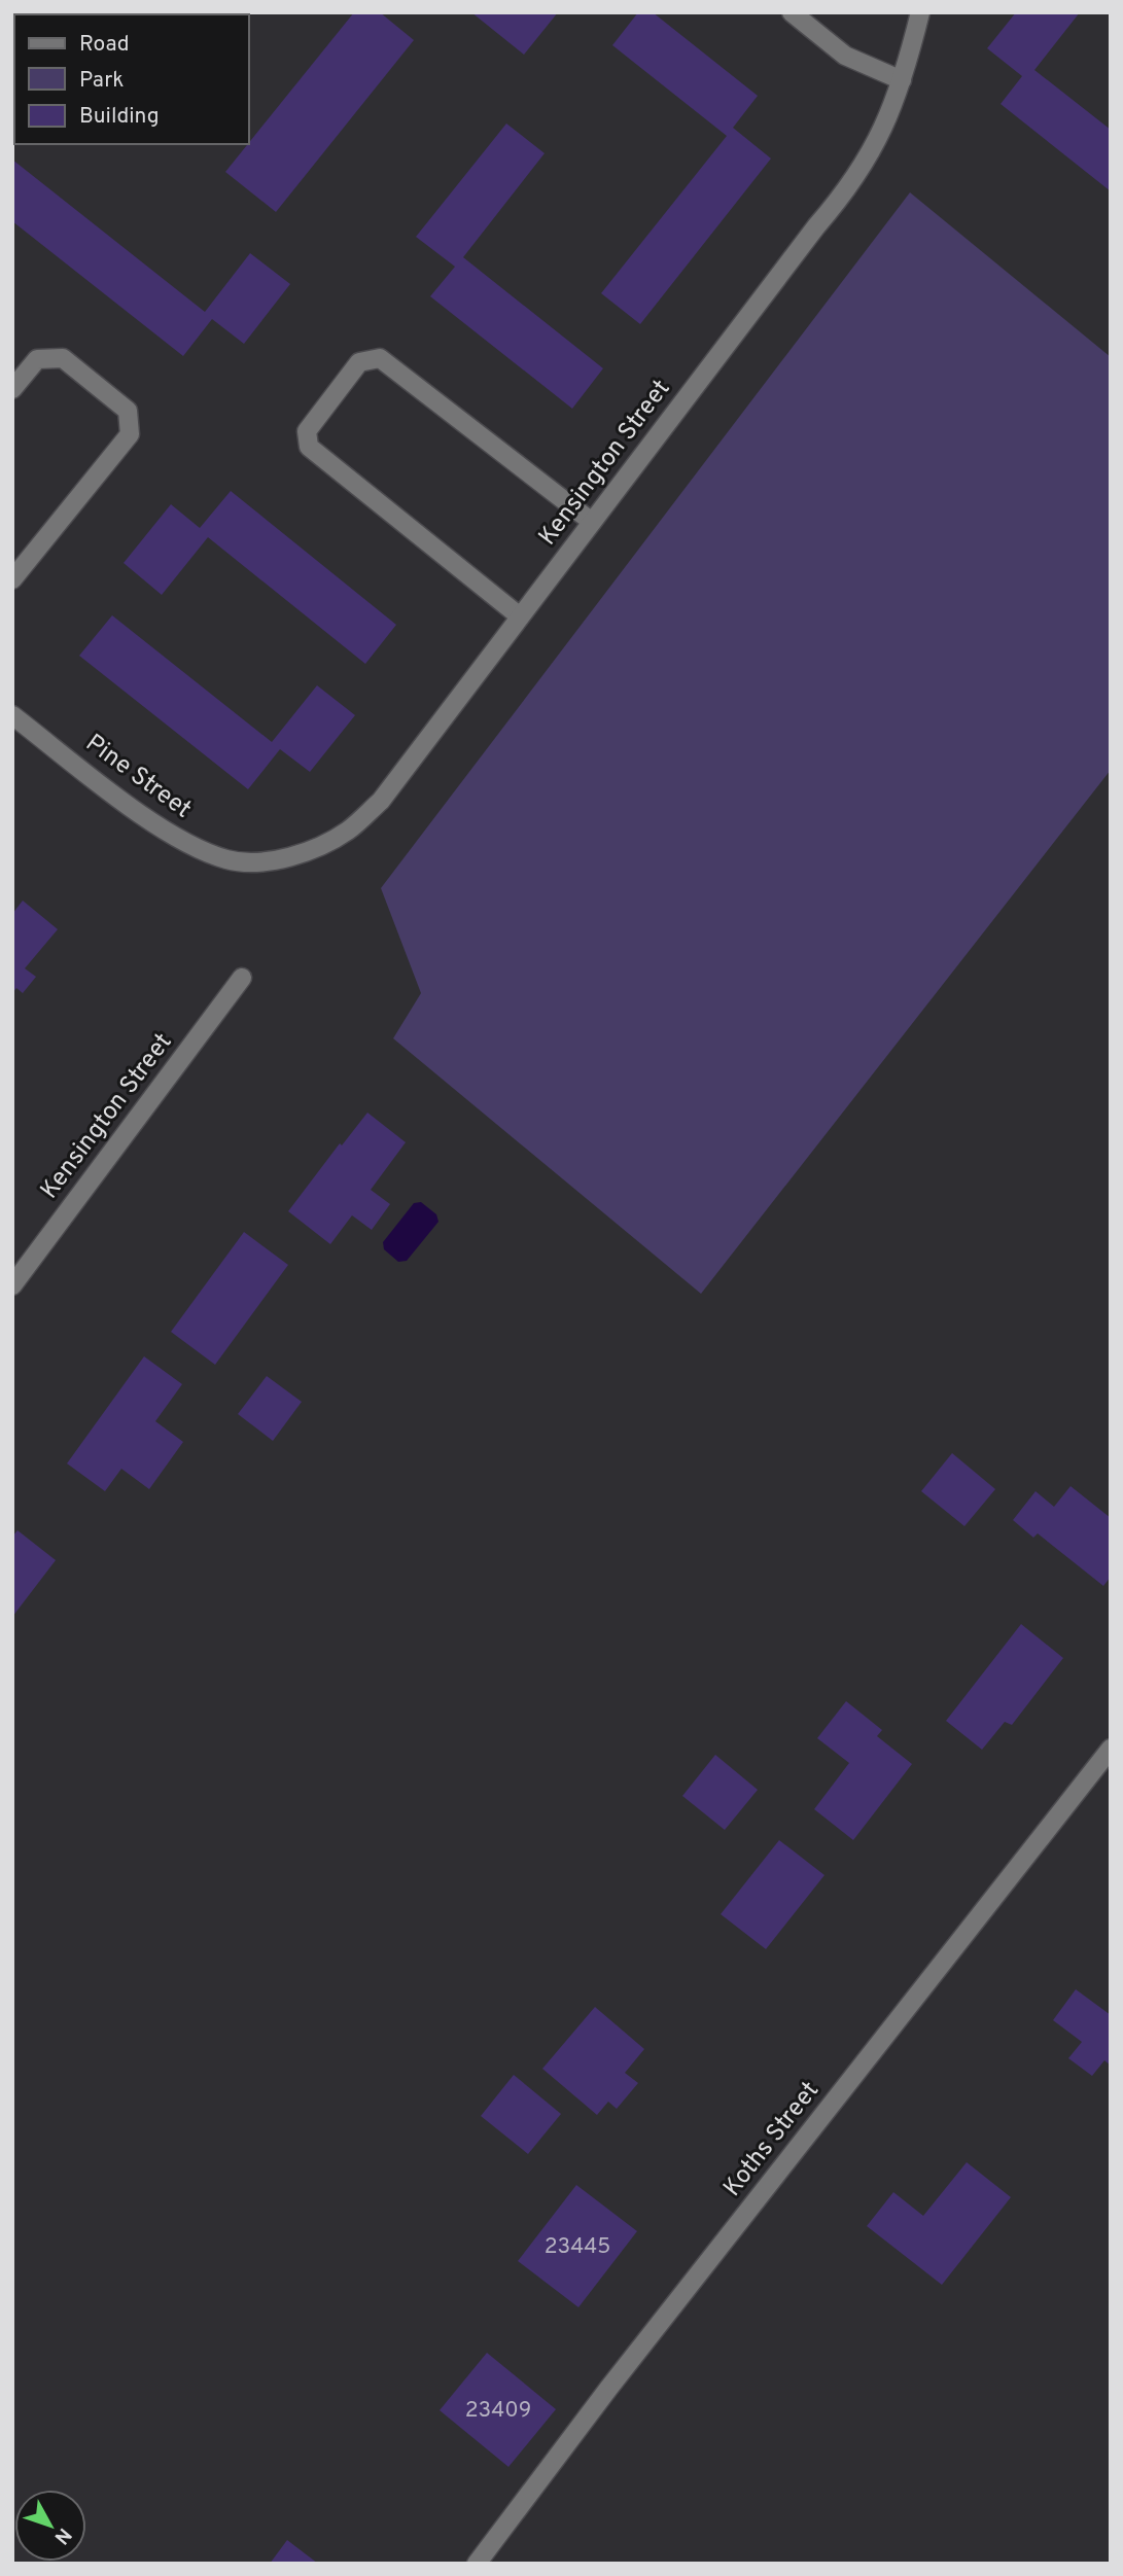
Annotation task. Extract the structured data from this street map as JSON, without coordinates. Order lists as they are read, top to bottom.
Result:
{
  "streets": {
    "street": ["Kensington Street", "Pine Street", "Koths Street"]
  },
  "crossings": [
    ["Kensington Street", "Pine Street"]
  ],
  "house_numbers": ["23445", "23409"],
  "legend": ["Road", "Park", "Building"],
  "north": "bottom right"
}
